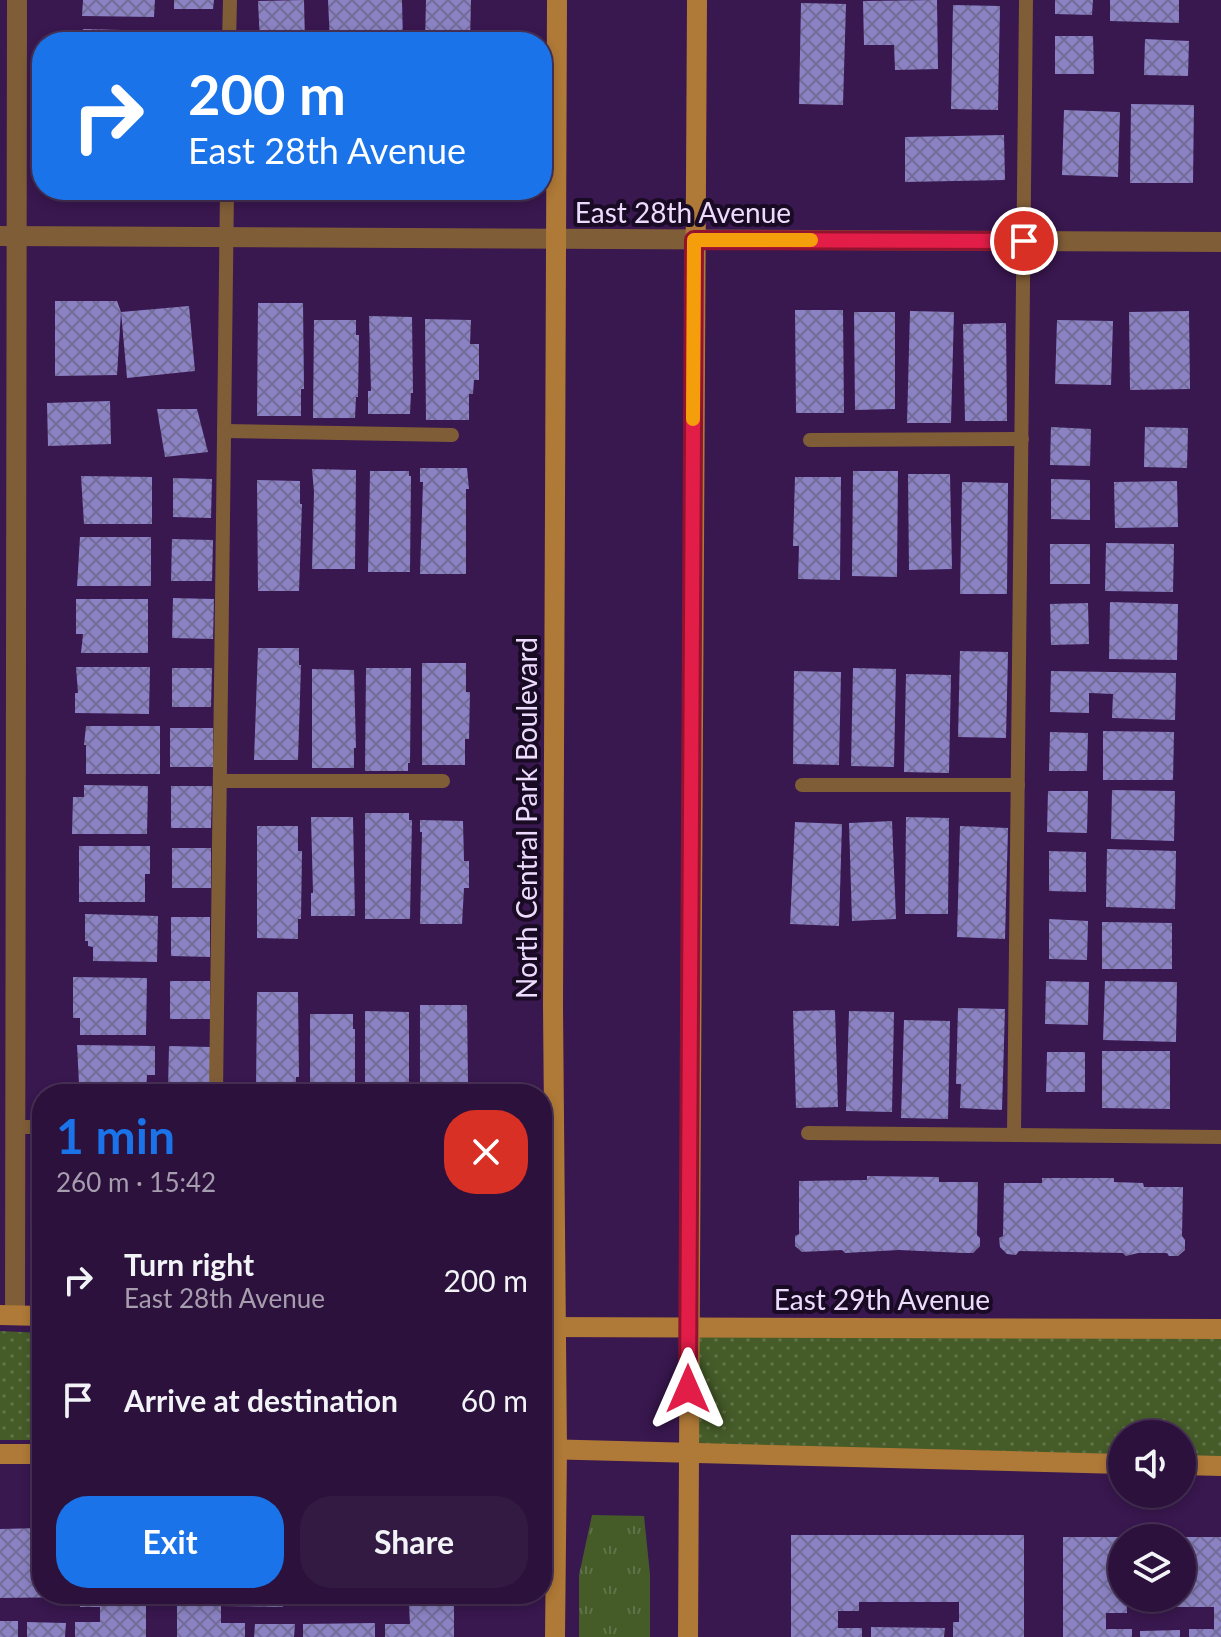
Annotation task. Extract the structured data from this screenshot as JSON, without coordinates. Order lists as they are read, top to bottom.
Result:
{
  "streets": {
    "main road": ["North Central Park Boulevard", "East 29th Avenue"],
    "street": ["East 28th Avenue"]
  },
  "crossings": [
    ["East 28th Avenue", "North Central Park Boulevard"]
  ],
  "page": {
    "turn": ["200 m", "East 28th Avenue"],
    "heading": ["1 min", "260 m · 15:42"],
    "list": [
      {
        "name": "Turn right",
        "note": "East 28th Avenue",
        "value": "200 m"
      },
      {
        "name": "Arrive at destination",
        "value": "60 m"
      }
    ],
    "buttons": ["Exit", "Share"]
  }
}
